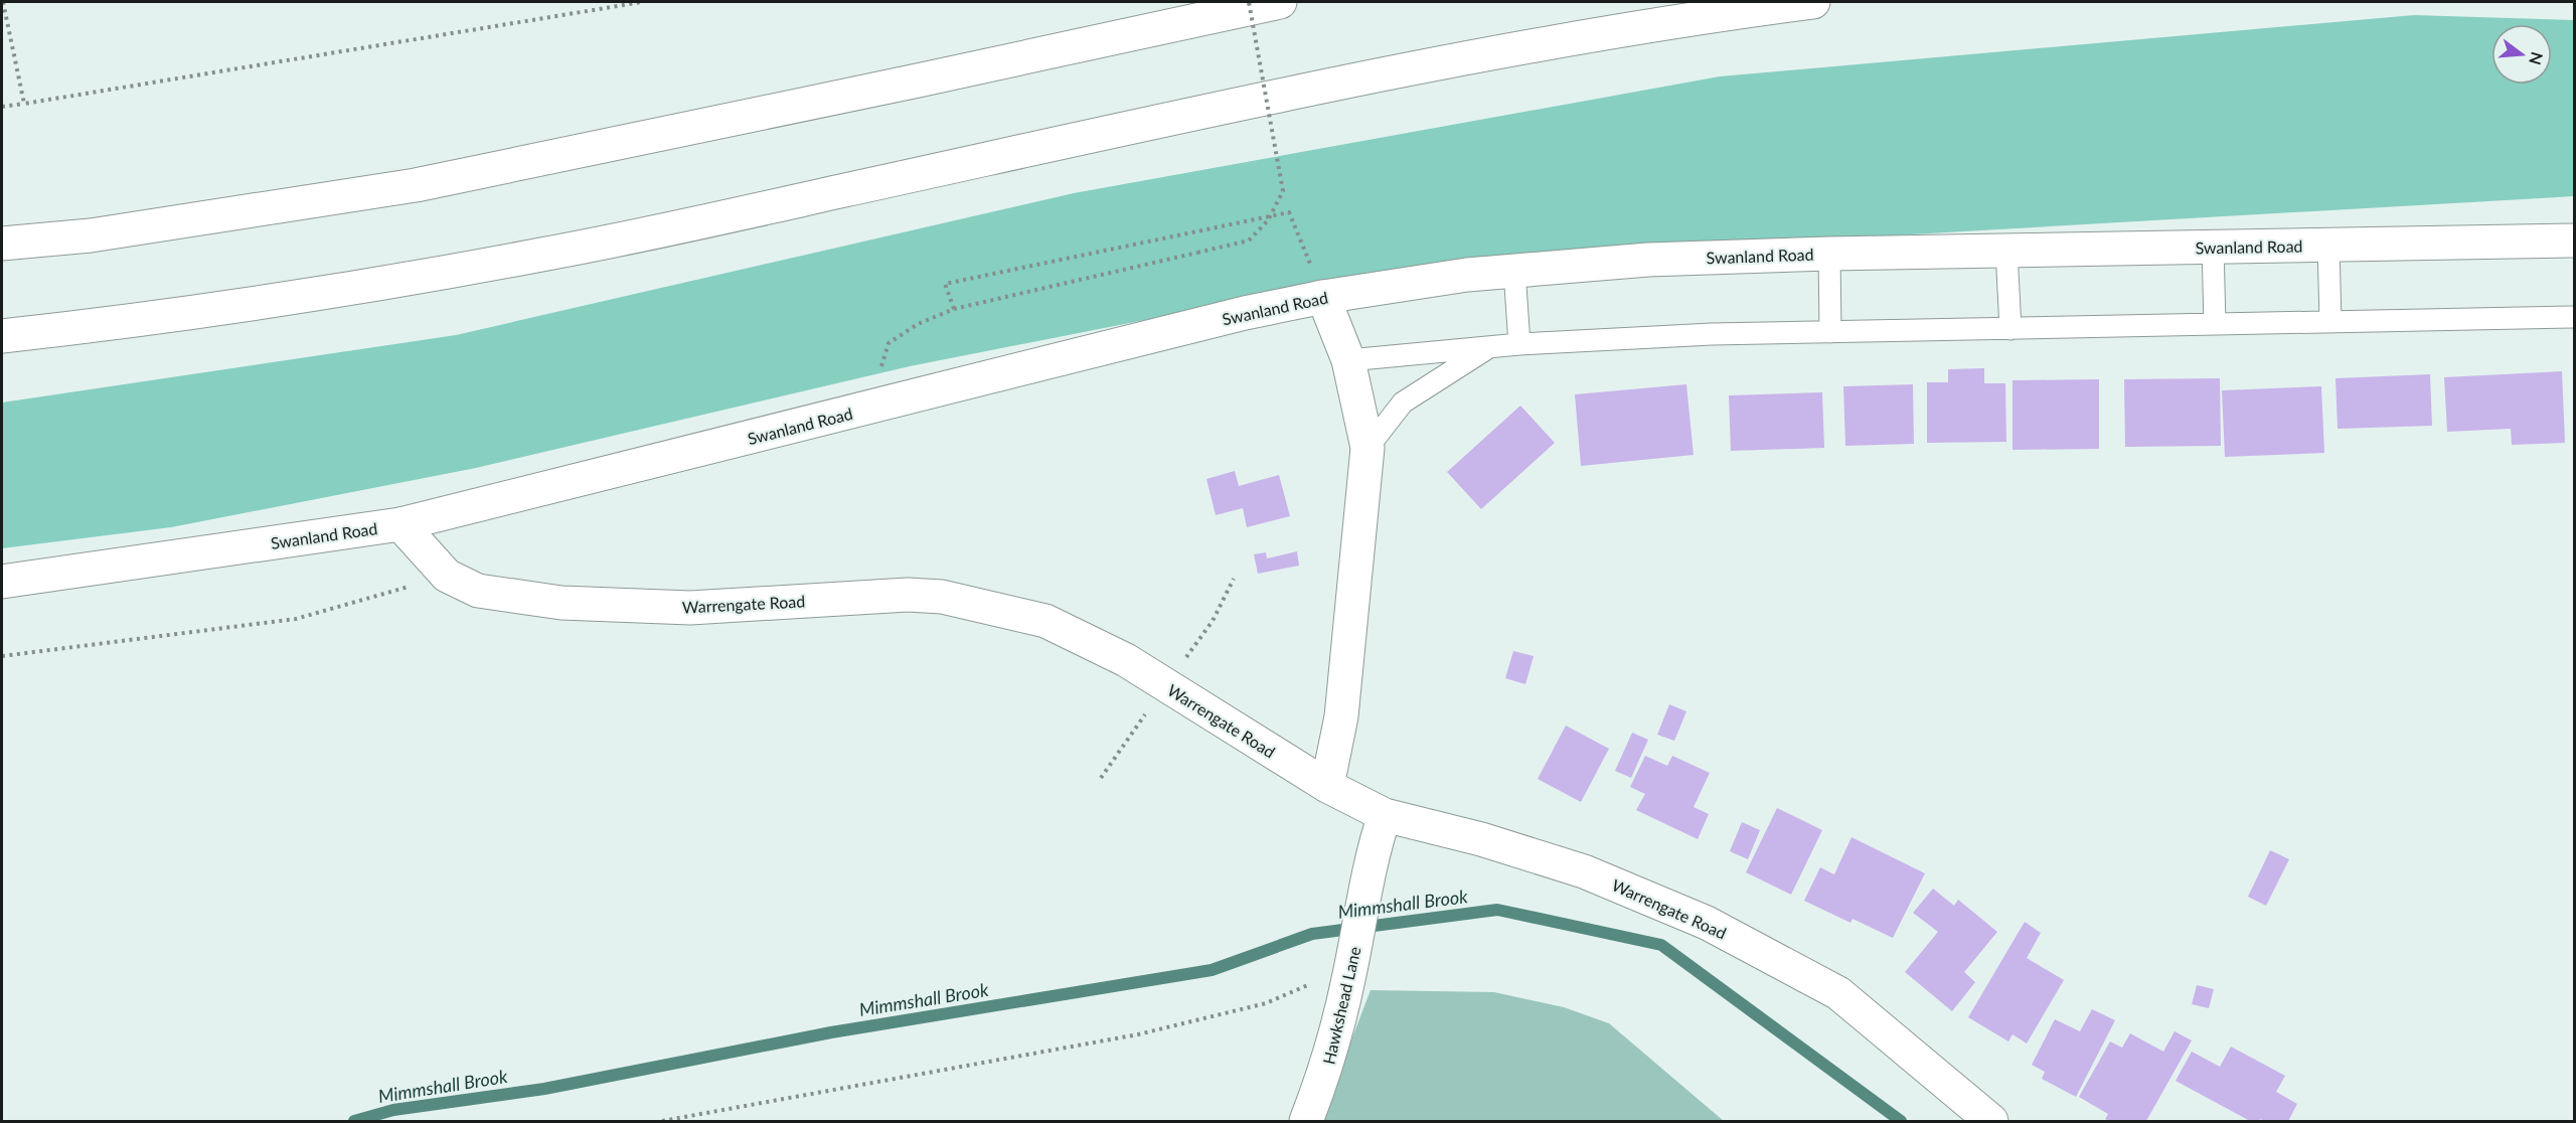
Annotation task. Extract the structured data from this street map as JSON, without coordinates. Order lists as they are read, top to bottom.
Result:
{
  "streets": {
    "main road": ["Swanland Road", "Warrengate Road", "Hawkshead Lane"]
  },
  "crossings": [
    ["Swanland Road", "Warrengate Road"],
    ["Warrengate Road", "Hawkshead Lane"]
  ],
  "water": ["Mimmshall Brook"],
  "north": "right"
}
